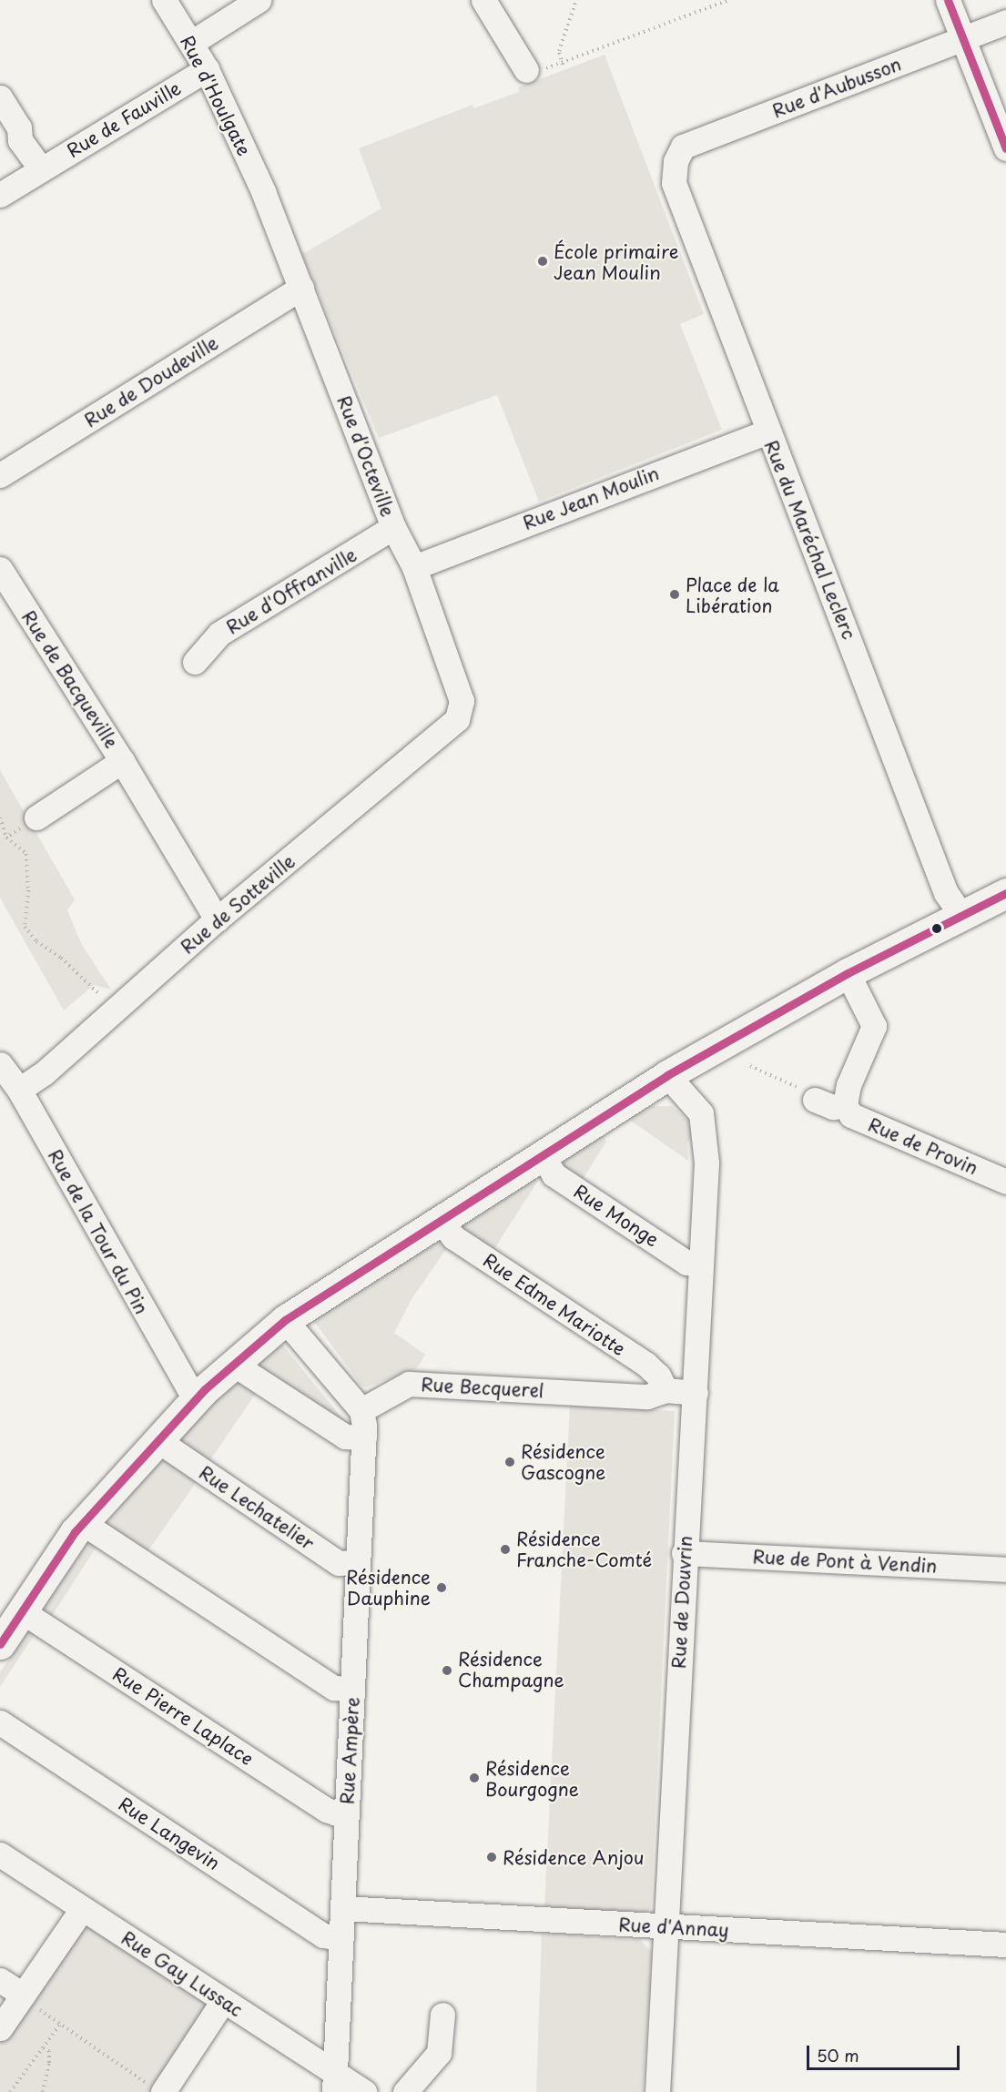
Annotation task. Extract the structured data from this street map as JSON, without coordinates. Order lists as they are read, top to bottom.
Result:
{
  "streets": {
    "street": [
      "Rue d'Aubusson",
      "Rue d'Houlgate",
      "Rue de Fauville",
      "Rue de Doudeville",
      "Rue d'Octeville",
      "Rue Jean Moulin",
      "Rue du Maréchal Leclerc",
      "Rue d'Offranville",
      "Rue de Bacqueville",
      "Rue de Sotteville",
      "Rue de Provin",
      "Rue Monge",
      "Rue de la Tour du Pin",
      "Rue Edme Mariotte",
      "Rue Becquerel",
      "Rue Lechatelier",
      "Rue de Pont à Vendin",
      "Rue de Douvrin",
      "Rue Pierre Laplace",
      "Rue Ampère",
      "Rue Langevin",
      "Rue d'Annay",
      "Rue Gay Lussac"
    ]
  },
  "crossings": [
    ["Rue d'Aubusson", "Rue du Maréchal Leclerc"],
    ["Rue d'Houlgate", "Rue de Fauville"],
    ["Rue d'Houlgate", "Rue d'Octeville"],
    ["Rue de Doudeville", "Rue d'Octeville"],
    ["Rue d'Octeville", "Rue Jean Moulin"],
    ["Rue d'Octeville", "Rue d'Offranville"],
    ["Rue d'Octeville", "Rue de Sotteville"],
    ["Rue Jean Moulin", "Rue du Maréchal Leclerc"],
    ["Rue de Bacqueville", "Rue de Sotteville"],
    ["Rue de Sotteville", "Rue de la Tour du Pin"],
    ["Rue Monge", "Rue de Douvrin"],
    ["Rue Edme Mariotte", "Rue Becquerel"],
    ["Rue Becquerel", "Rue de Douvrin"],
    ["Rue Becquerel", "Rue Ampère"],
    ["Rue Lechatelier", "Rue Ampère"],
    ["Rue de Pont à Vendin", "Rue de Douvrin"],
    ["Rue de Douvrin", "Rue d'Annay"],
    ["Rue Pierre Laplace", "Rue Ampère"],
    ["Rue Ampère", "Rue Langevin"],
    ["Rue Ampère", "Rue d'Annay"],
    ["Rue Ampère", "Rue Gay Lussac"]
  ],
  "places": [
    "École primaire Jean Moulin",
    "Place de la Libération",
    "Résidence Gascogne",
    "Résidence Franche-Comté",
    "Résidence Dauphine",
    "Résidence Champagne",
    "Résidence Bourgogne",
    "Résidence Anjou"
  ],
  "scale_bar": "50 m"
}
